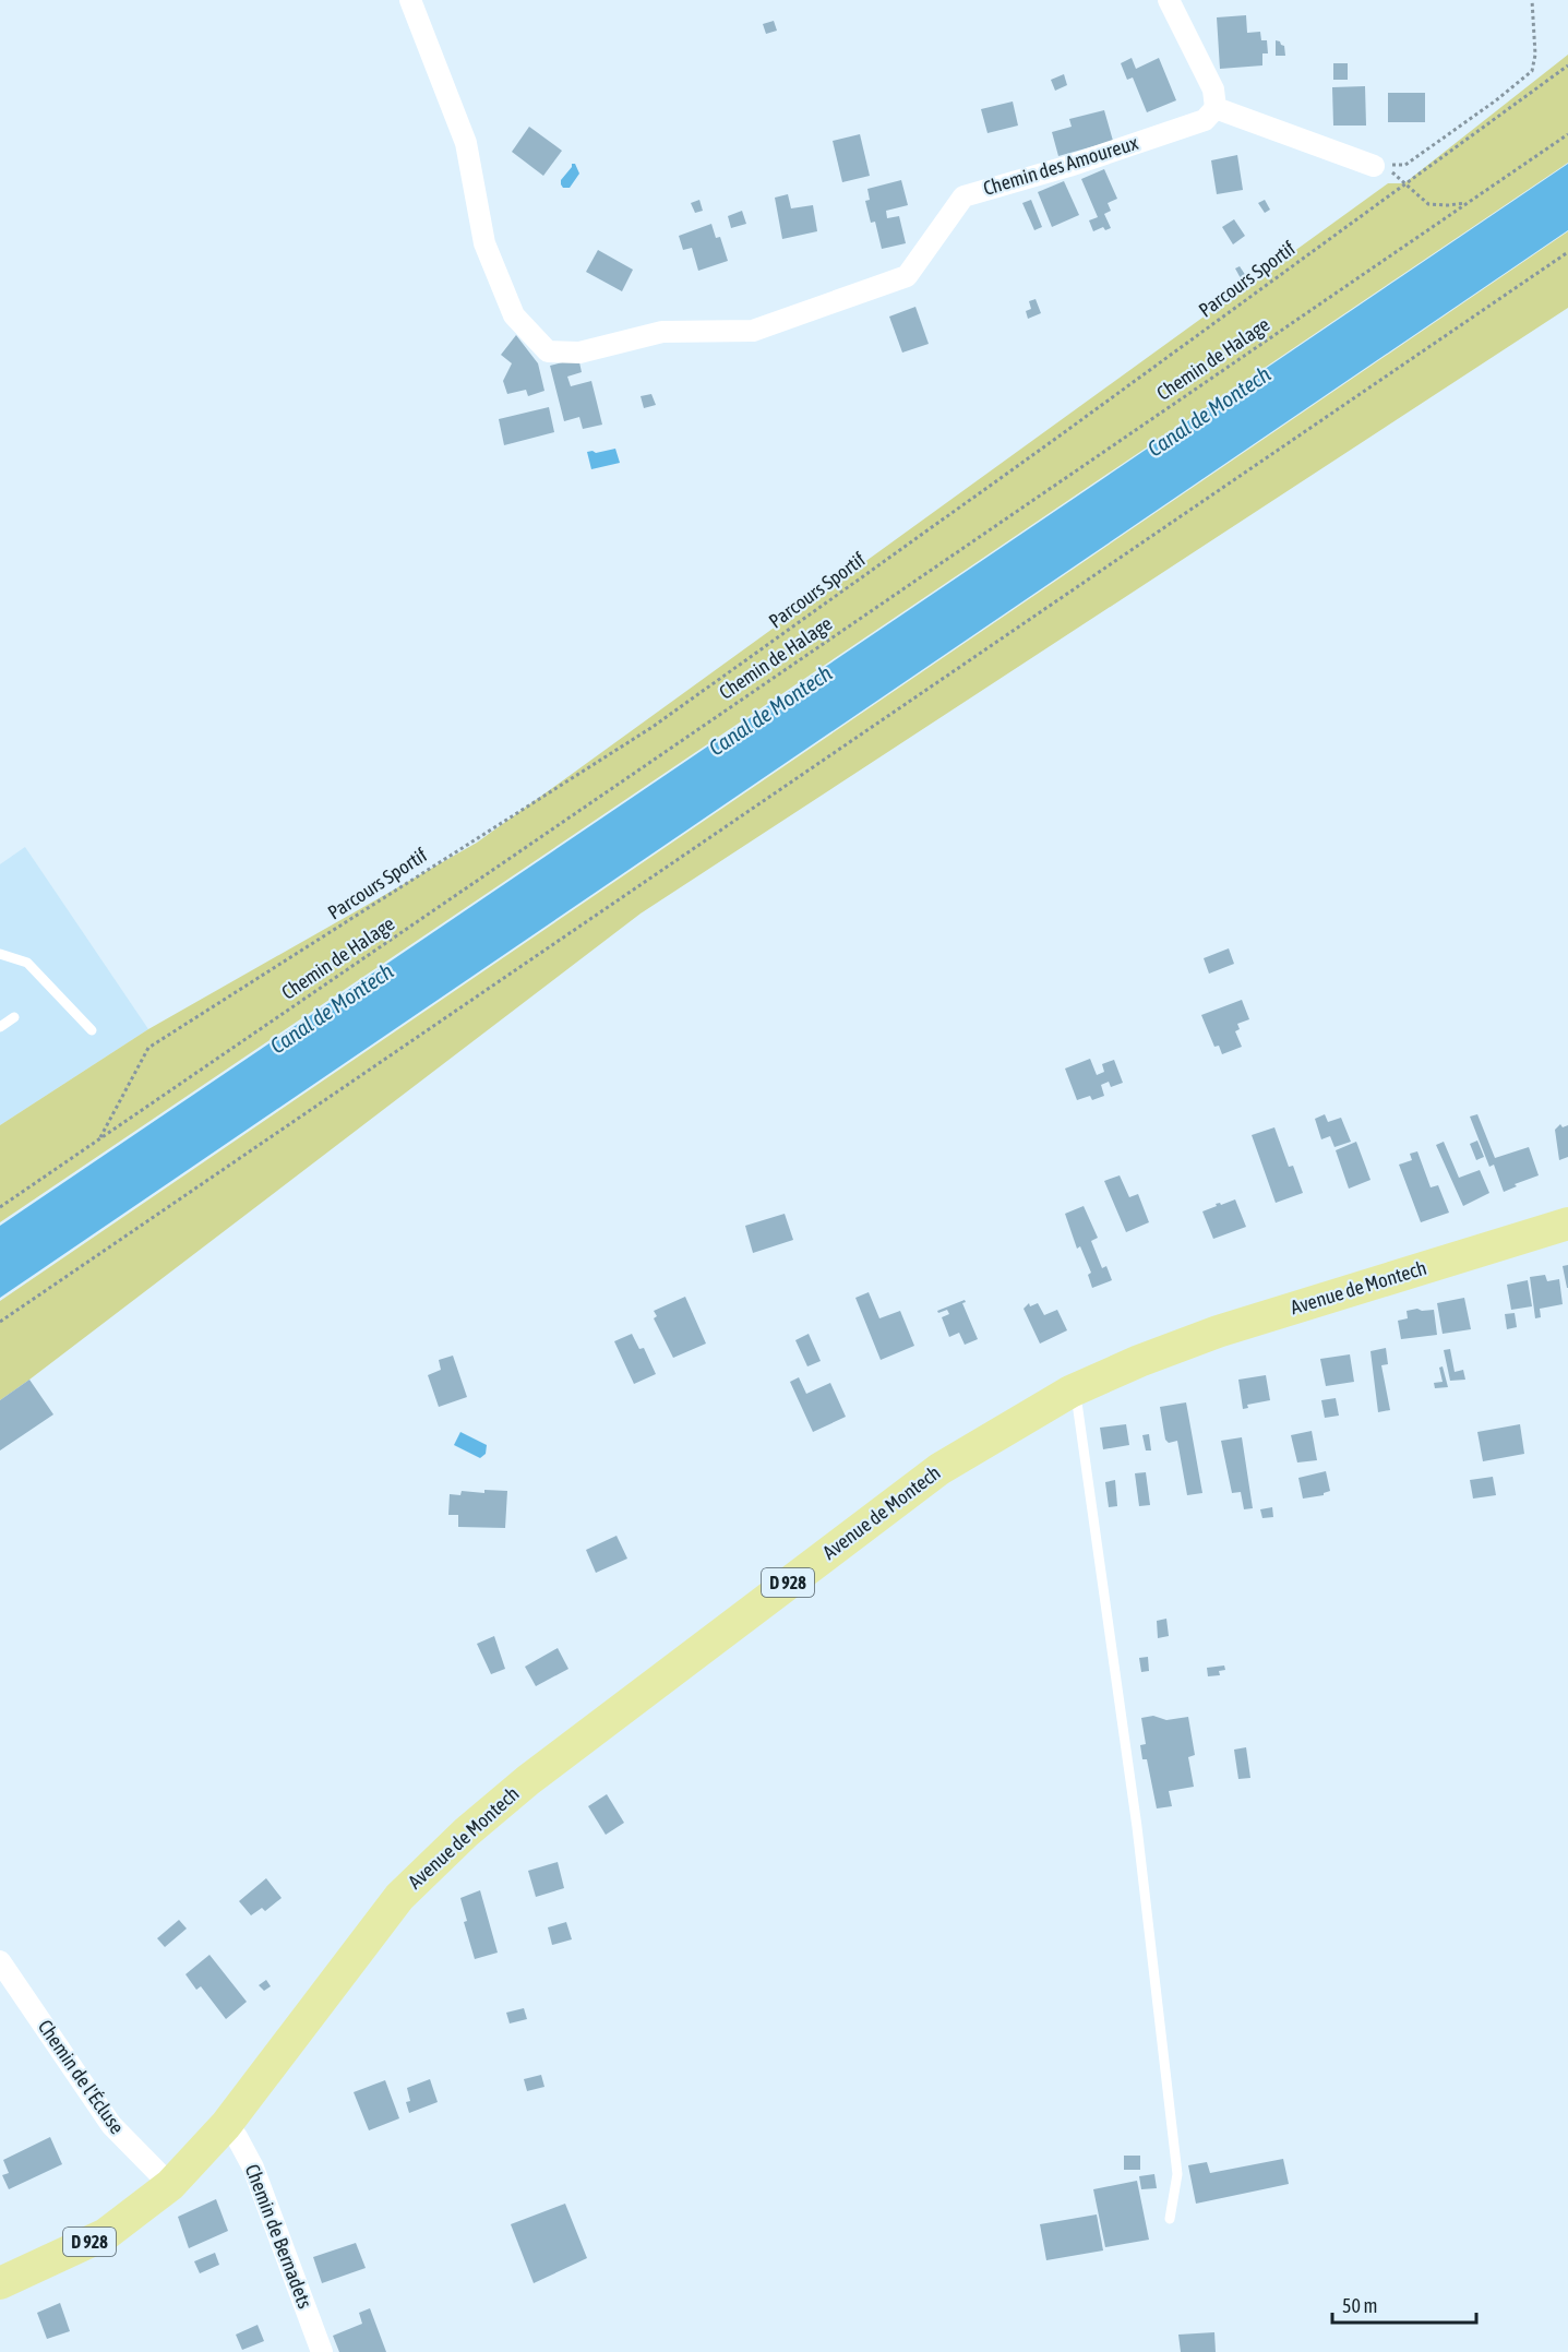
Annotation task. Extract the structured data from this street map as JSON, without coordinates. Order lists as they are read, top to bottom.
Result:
{
  "streets": {
    "main road": ["Avenue de Montech", "D 928"],
    "street": ["Chemin des Amoureux", "Chemin de l'Écluse", "Chemin de Bernadets"],
    "path": ["Parcours Sportif", "Chemin de Halage"]
  },
  "crossings": [
    ["Parcours Sportif", "Chemin de Halage"],
    ["Avenue de Montech", "D 928"],
    ["Avenue de Montech", "Chemin de l'Écluse"],
    ["Avenue de Montech", "Chemin de Bernadets"],
    ["D 928", "Chemin de l'Écluse"]
  ],
  "water": ["Canal de Montech"],
  "scale_bar": "50 m"
}
